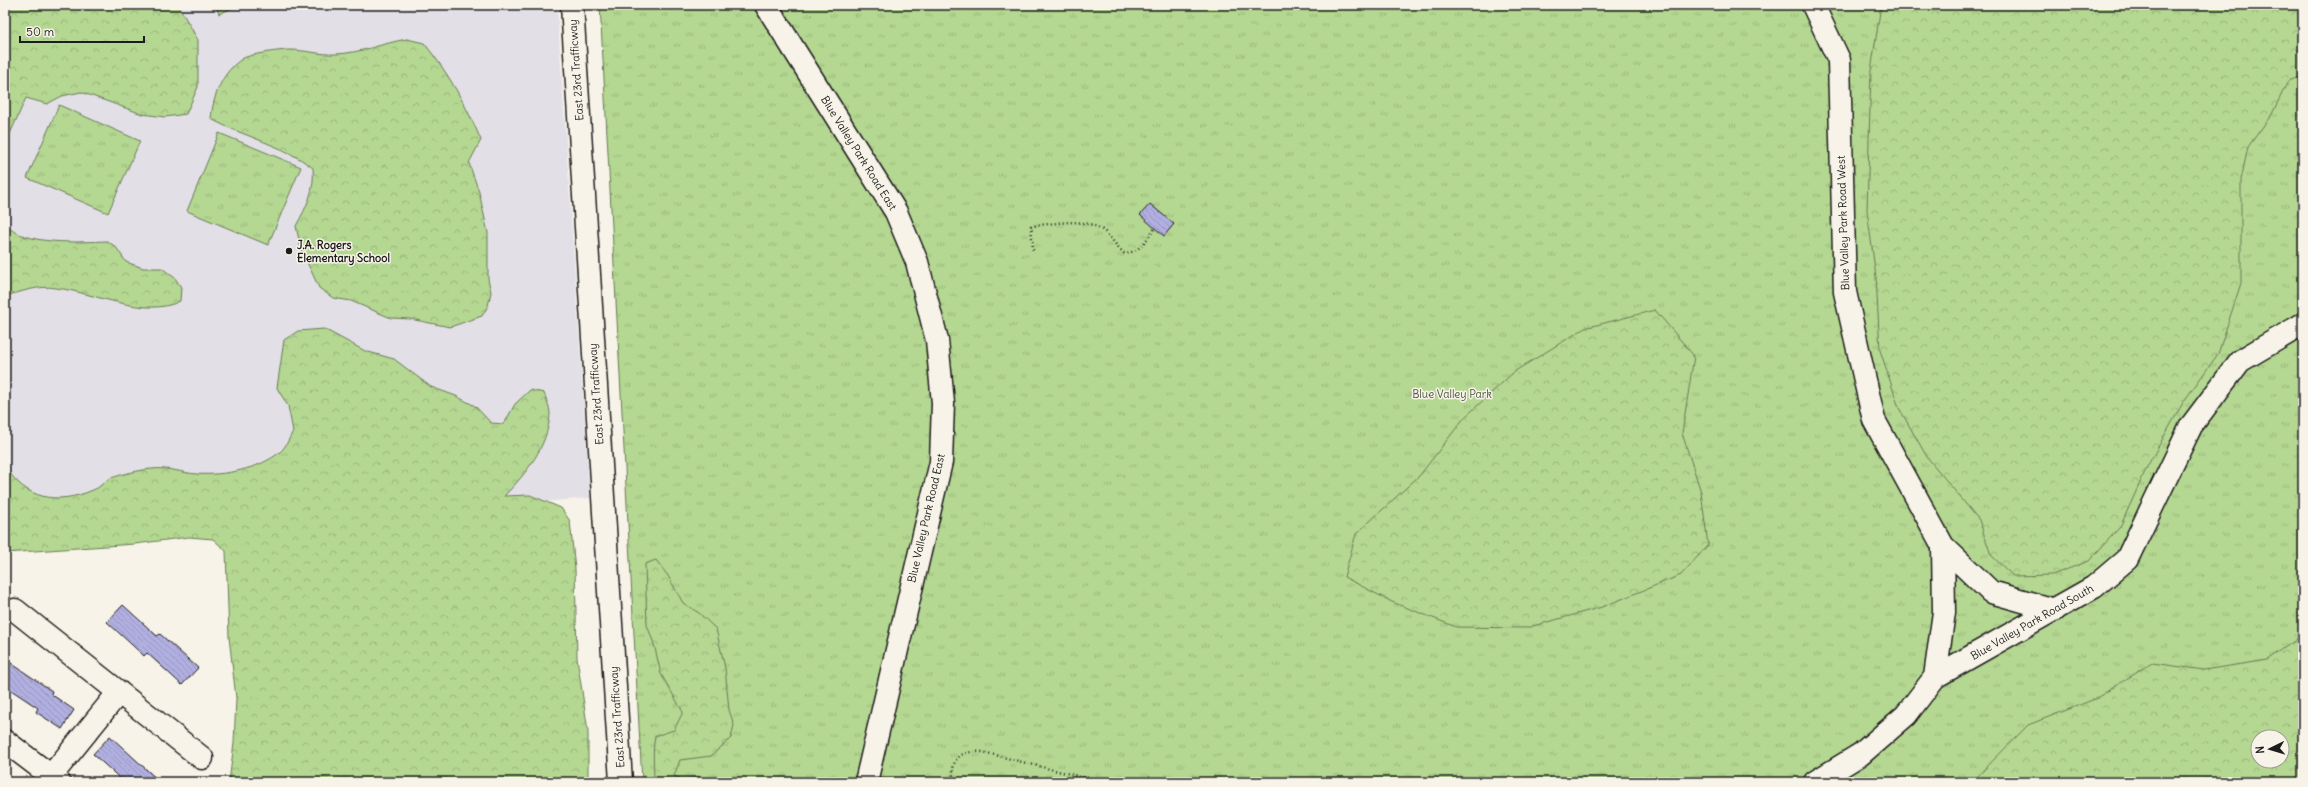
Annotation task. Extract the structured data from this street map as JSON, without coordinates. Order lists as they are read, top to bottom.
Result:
{
  "streets": {
    "street": [
      "East 23rd Trafficway",
      "Blue Valley Park Road East",
      "Blue Valley Park Road West",
      "Blue Valley Park Road South"
    ]
  },
  "crossings": [
    ["Blue Valley Park Road West", "Blue Valley Park Road South"]
  ],
  "parks": ["Blue Valley Park"],
  "places": ["J.A. Rogers Elementary School"],
  "scale_bar": "50 m",
  "north": "left"
}
